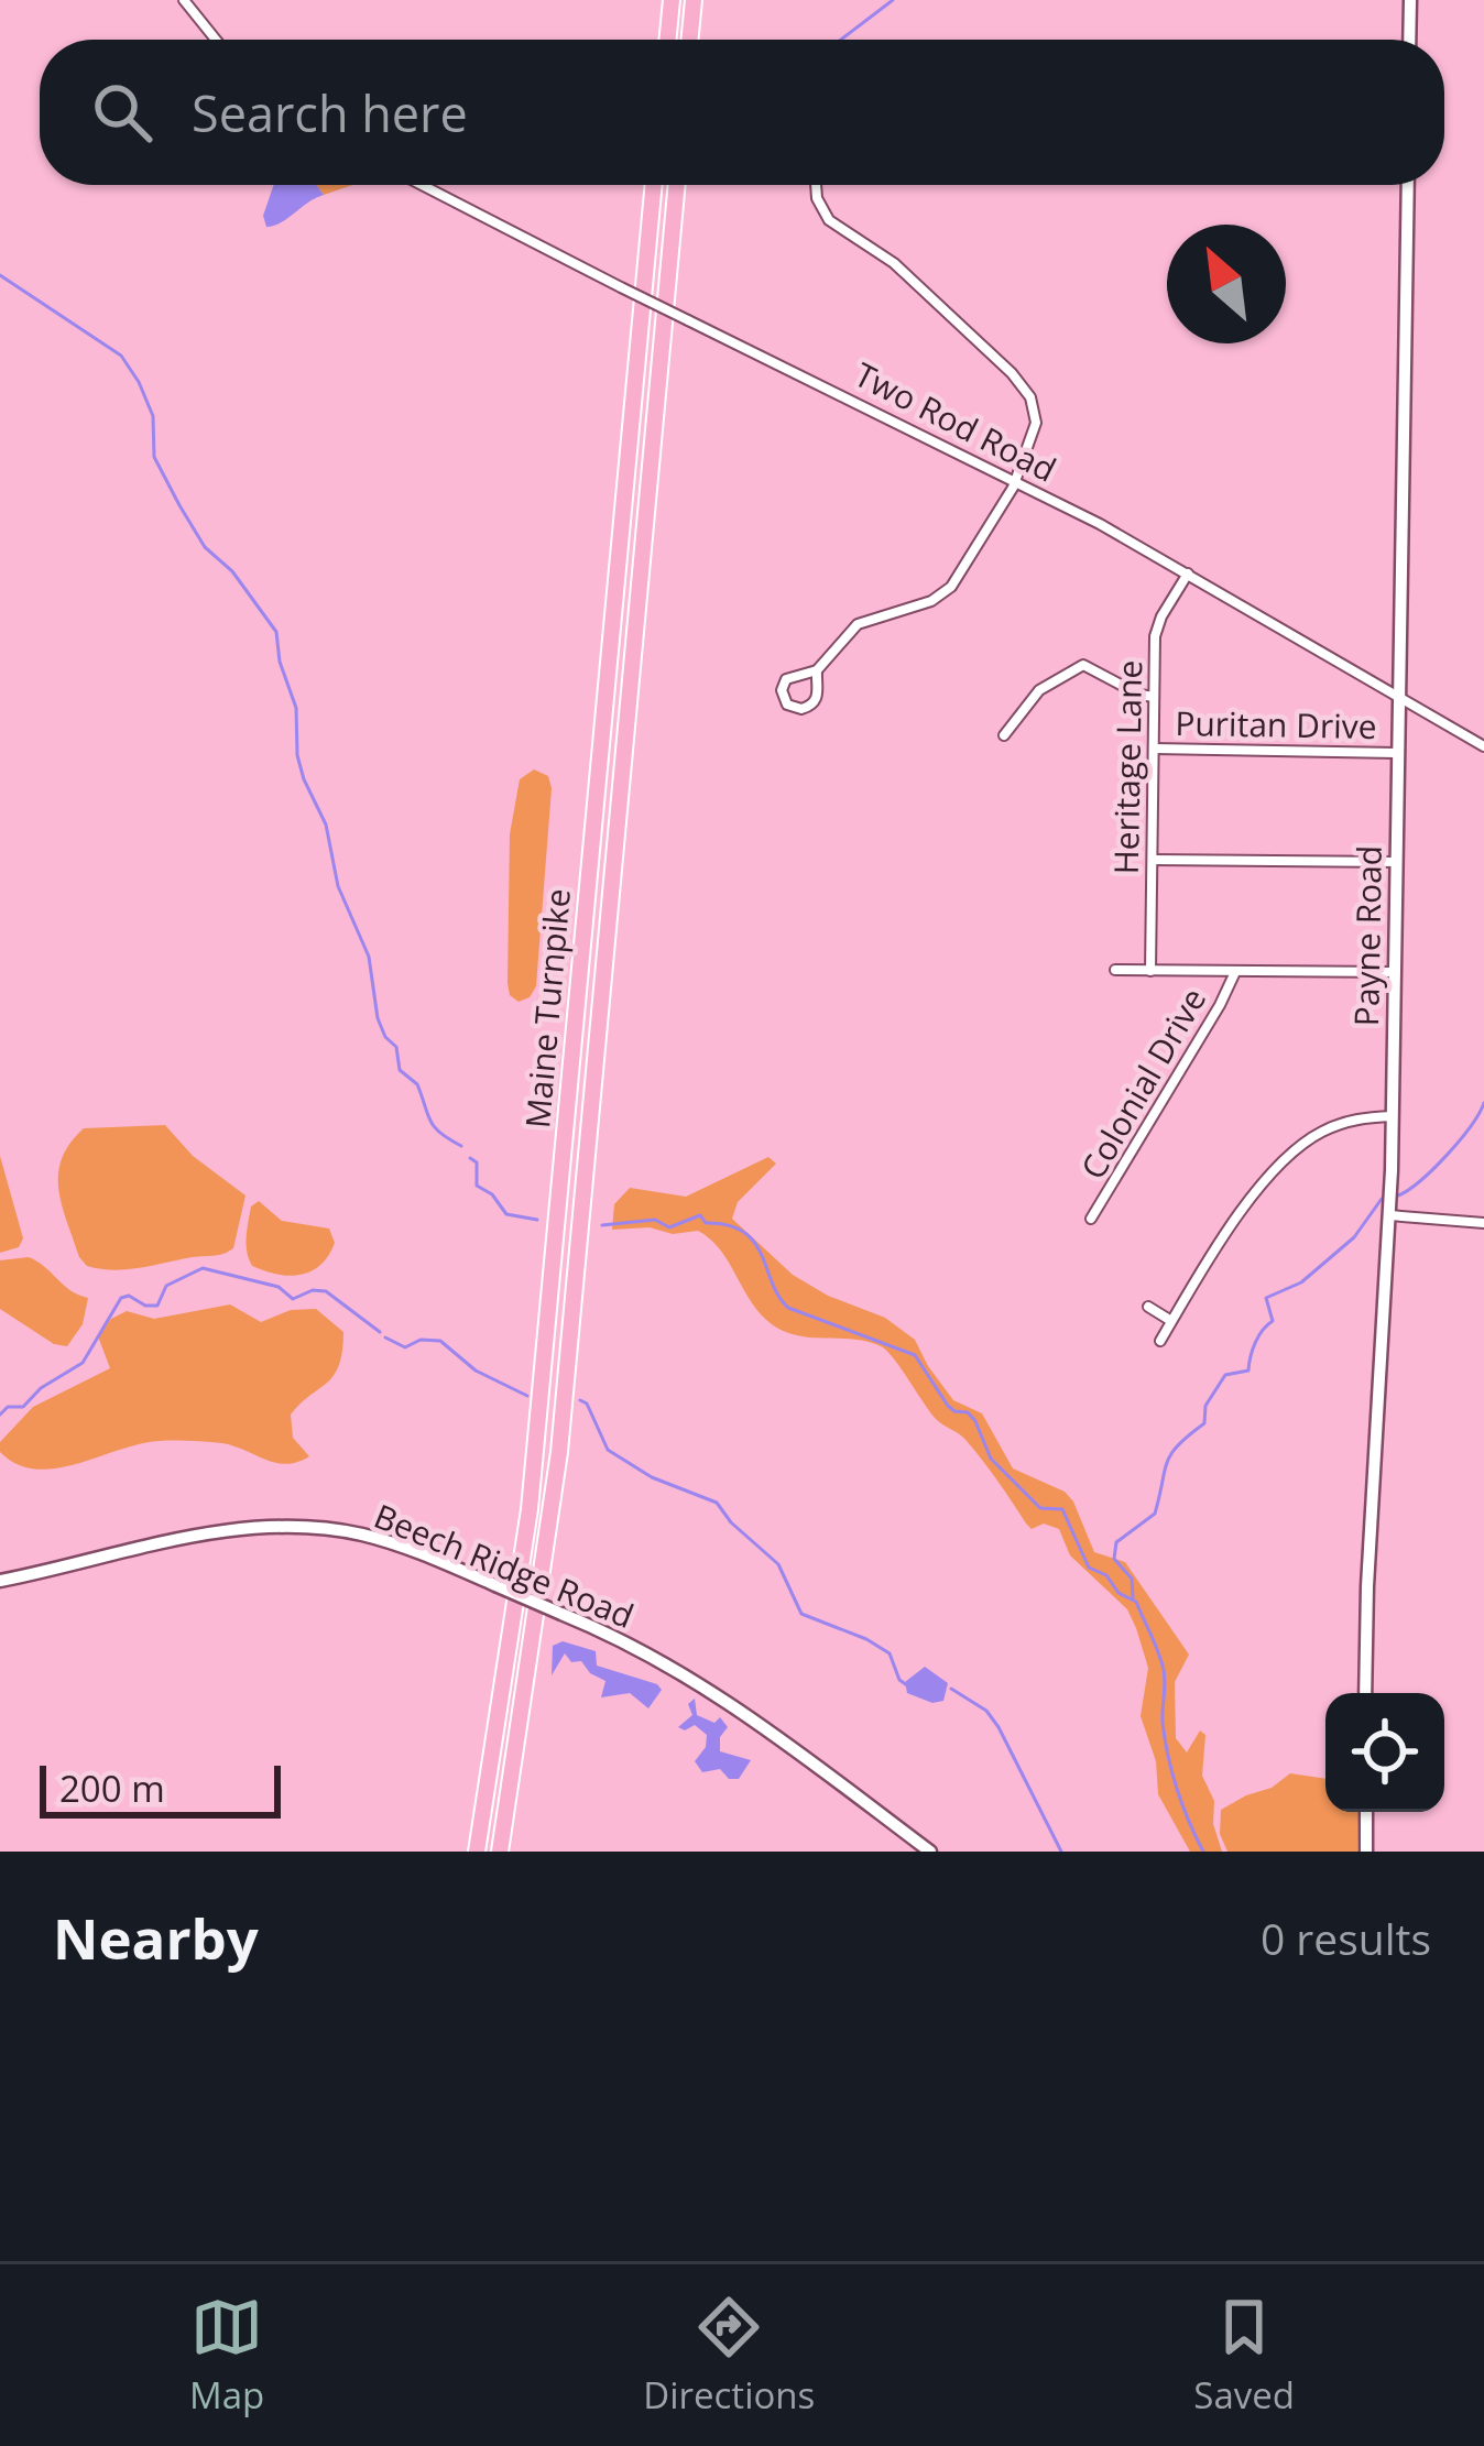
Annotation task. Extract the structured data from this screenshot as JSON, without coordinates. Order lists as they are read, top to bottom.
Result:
{
  "streets": {
    "highway": ["Maine Turnpike"],
    "main road": ["Payne Road", "Beech Ridge Road"],
    "street": [
      "Two Rod Road",
      "Puritan Drive",
      "Heritage Lane",
      "Colonial Drive"
    ]
  },
  "crossings": [
    ["Two Rod Road", "Heritage Lane"],
    ["Two Rod Road", "Payne Road"],
    ["Puritan Drive", "Heritage Lane"],
    ["Puritan Drive", "Payne Road"]
  ],
  "scale_bar": "200 m",
  "north": "top left",
  "page": {
    "search": "Search here",
    "scale": "200 m",
    "heading": ["Nearby", "0 results"],
    "nav": ["Map", "Directions", "Saved"]
  }
}
